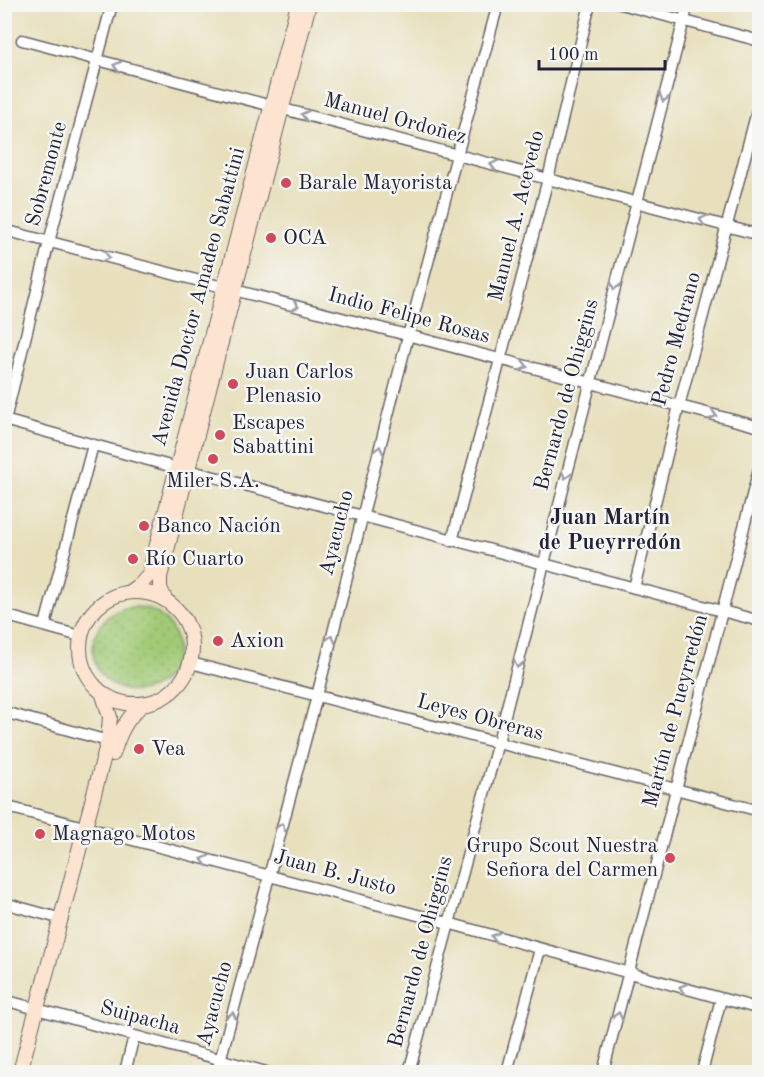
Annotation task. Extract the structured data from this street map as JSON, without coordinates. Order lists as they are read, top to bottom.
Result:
{
  "streets": {
    "main road": ["Avenida Doctor Amadeo Sabattini"],
    "street": [
      "Manuel Ordoñez",
      "Sobremonte",
      "Manuel A. Acevedo",
      "Indio Felipe Rosas",
      "Pedro Medrano",
      "Bernardo de Ohiggins",
      "Ayacucho",
      "Martín de Pueyrredón",
      "Leyes Obreras",
      "Juan B. Justo",
      "Suipacha"
    ]
  },
  "crossings": [
    ["Manuel Ordoñez", "Sobremonte"],
    ["Manuel Ordoñez", "Manuel A. Acevedo"],
    ["Manuel Ordoñez", "Avenida Doctor Amadeo Sabattini"],
    ["Manuel Ordoñez", "Pedro Medrano"],
    ["Manuel Ordoñez", "Bernardo de Ohiggins"],
    ["Manuel Ordoñez", "Ayacucho"],
    ["Sobremonte", "Indio Felipe Rosas"],
    ["Manuel A. Acevedo", "Indio Felipe Rosas"],
    ["Avenida Doctor Amadeo Sabattini", "Indio Felipe Rosas"],
    ["Avenida Doctor Amadeo Sabattini", "Leyes Obreras"],
    ["Indio Felipe Rosas", "Pedro Medrano"],
    ["Indio Felipe Rosas", "Bernardo de Ohiggins"],
    ["Indio Felipe Rosas", "Ayacucho"],
    ["Bernardo de Ohiggins", "Leyes Obreras"],
    ["Bernardo de Ohiggins", "Juan B. Justo"],
    ["Ayacucho", "Leyes Obreras"],
    ["Ayacucho", "Juan B. Justo"],
    ["Ayacucho", "Suipacha"],
    ["Martín de Pueyrredón", "Leyes Obreras"],
    ["Martín de Pueyrredón", "Juan B. Justo"]
  ],
  "one_way": [
    "Manuel Ordoñez",
    "Indio Felipe Rosas",
    "Bernardo de Ohiggins",
    "Ayacucho",
    "Juan B. Justo"
  ],
  "districts": ["Juan Martín de Pueyrredón"],
  "places": [
    "Barale Mayorista",
    "OCA",
    "Juan Carlos Plenasio",
    "Escapes Sabattini",
    "Miler S.A.",
    "Banco Nación",
    "Río Cuarto",
    "Axion",
    "Vea",
    "Magnago Motos",
    "Grupo Scout Nuestra Señora del Carmen"
  ],
  "scale_bar": "100 m"
}
